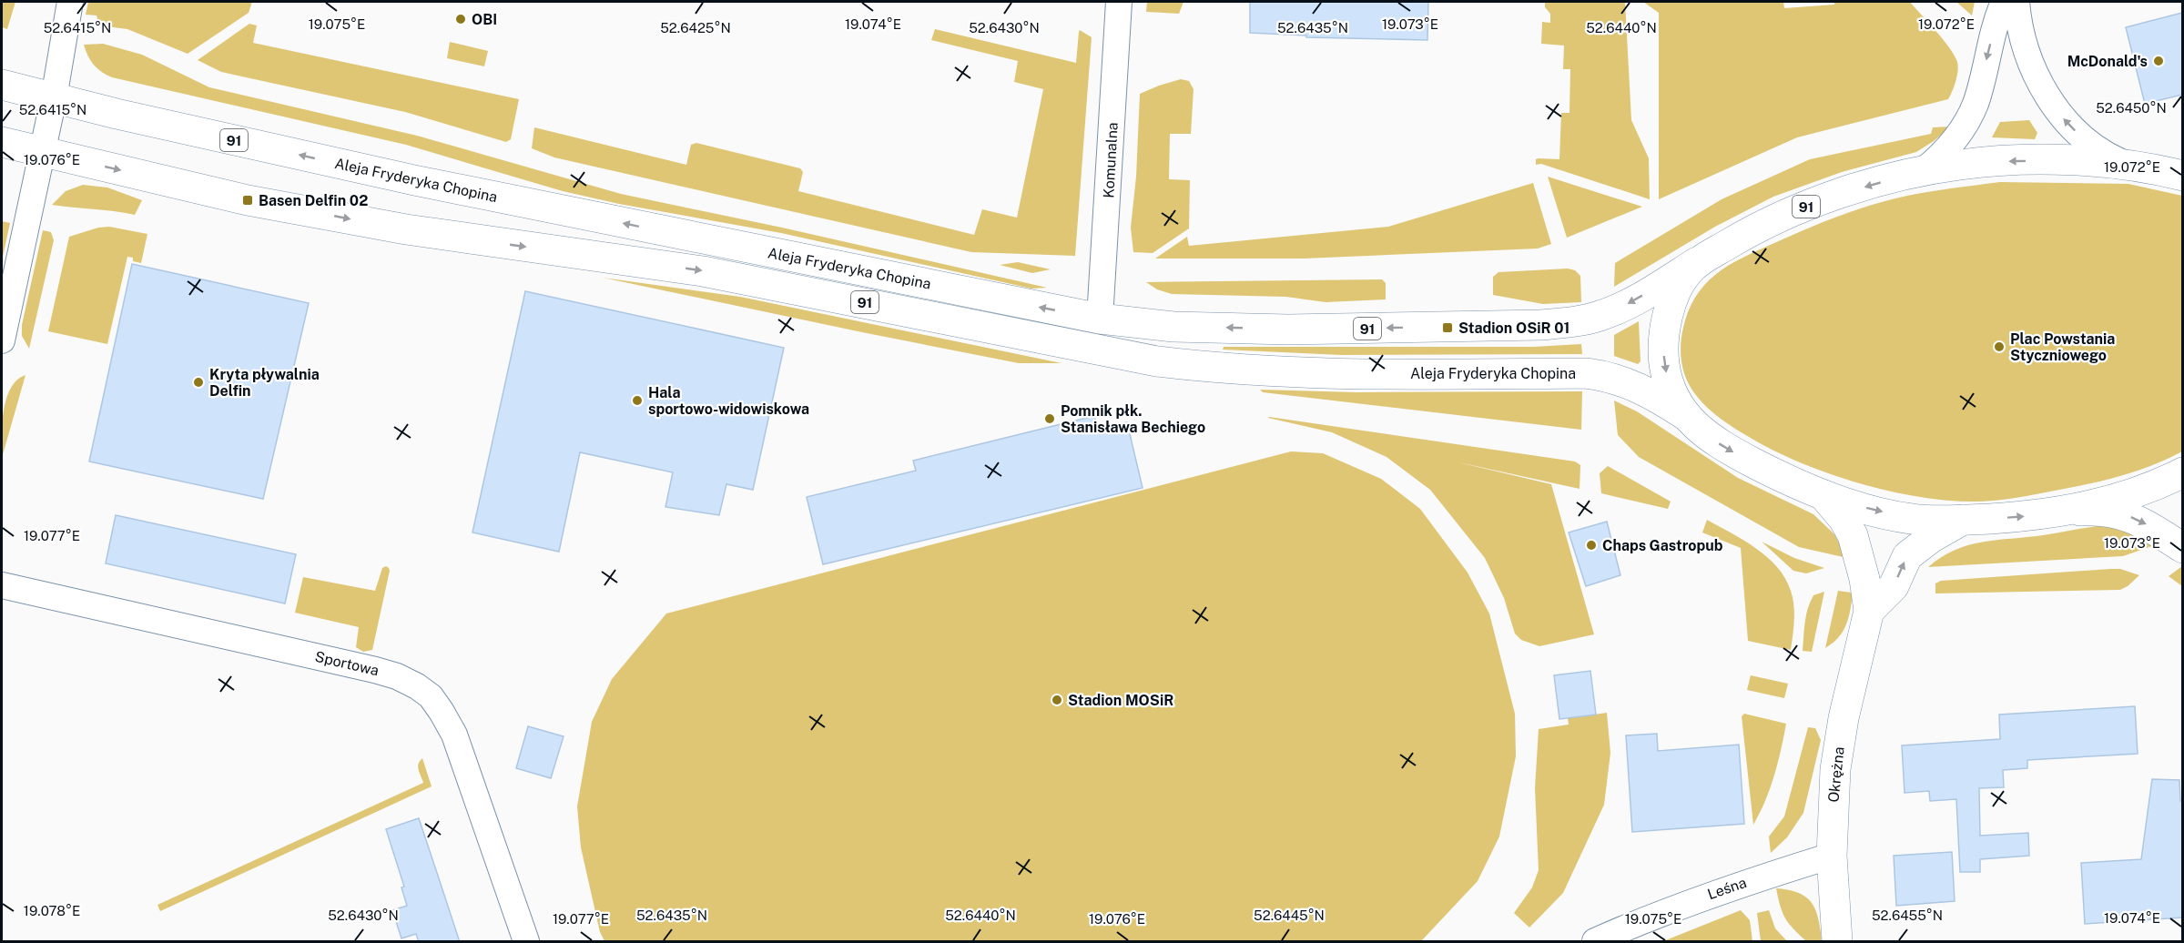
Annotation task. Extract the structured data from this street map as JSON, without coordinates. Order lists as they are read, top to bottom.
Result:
{
  "streets": {
    "main road": ["91", "Aleja Fryderyka Chopina", "Okrężna"],
    "street": ["Komunalna", "Sportowa", "Leśna"]
  },
  "crossings": [
    ["91", "Aleja Fryderyka Chopina"],
    ["91", "Okrężna"],
    ["Komunalna", "Aleja Fryderyka Chopina"],
    ["Okrężna", "Leśna"]
  ],
  "places": {
    "other": [
      "OBI",
      "McDonald's",
      "Plac Powstania Styczniowego",
      "Kryta pływalnia Delfin",
      "Hala sportowo-widowiskowa",
      "Pomnik płk. Stanisława Bechiego",
      "Chaps Gastropub",
      "Stadion MOSiR"
    ],
    "transit": ["Basen Delfin 02", "Stadion OSiR 01"]
  },
  "coordinates": [
    "19.075°E",
    "19.074°E",
    "19.073°E",
    "19.072°E",
    "52.6415°N",
    "52.6425°N",
    "52.6430°N",
    "52.6435°N",
    "52.6440°N",
    "52.6450°N",
    "19.076°E",
    "19.077°E",
    "19.078°E",
    "52.6445°N",
    "52.6455°N"
  ]
}
